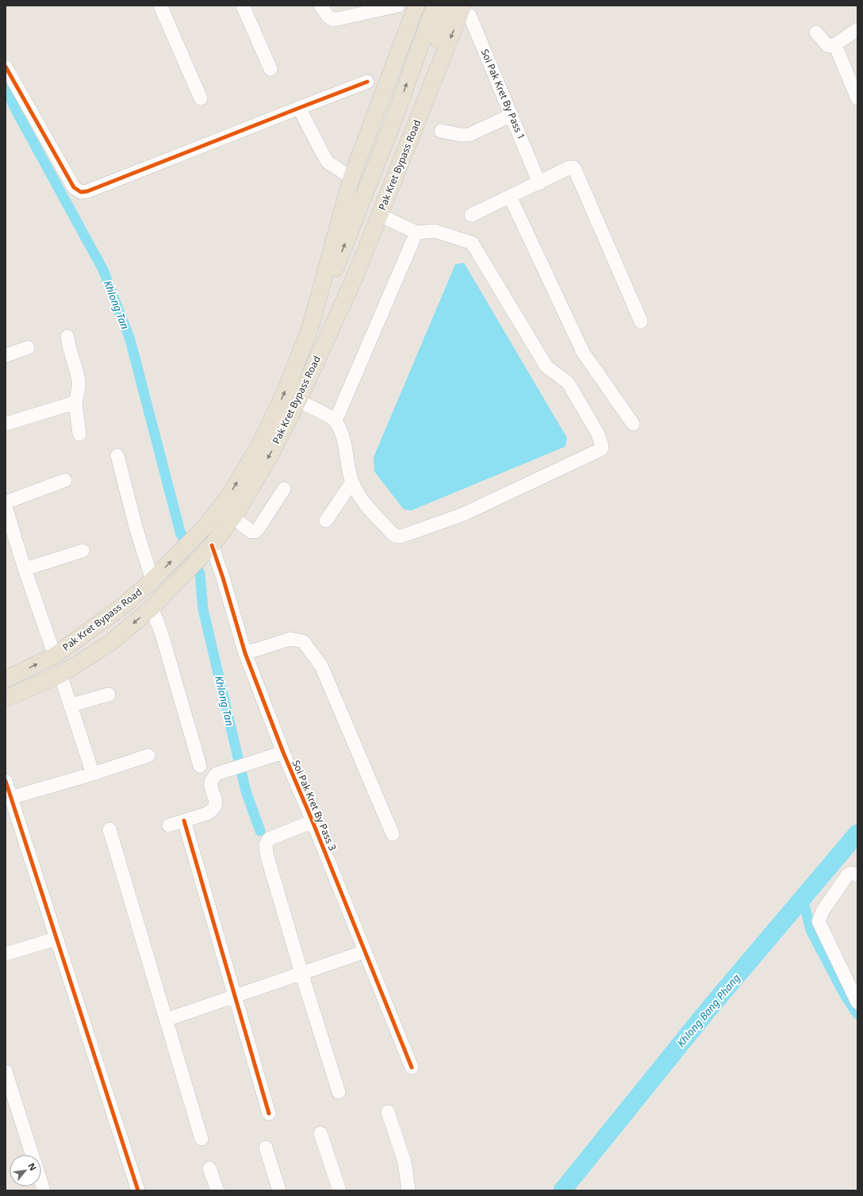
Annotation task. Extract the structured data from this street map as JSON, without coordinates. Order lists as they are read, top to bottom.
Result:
{
  "streets": {
    "main road": ["Pak Kret Bypass Road"],
    "street": ["Soi Pak Kret By Pass 1", "Soi Pak Kret By Pass 3"]
  },
  "crossings": [
    ["Soi Pak Kret By Pass 1", "Pak Kret Bypass Road"],
    ["Pak Kret Bypass Road", "Soi Pak Kret By Pass 3"]
  ],
  "water": ["Khlong Tan", "Khlong Bang Phang"],
  "north": "top right"
}
